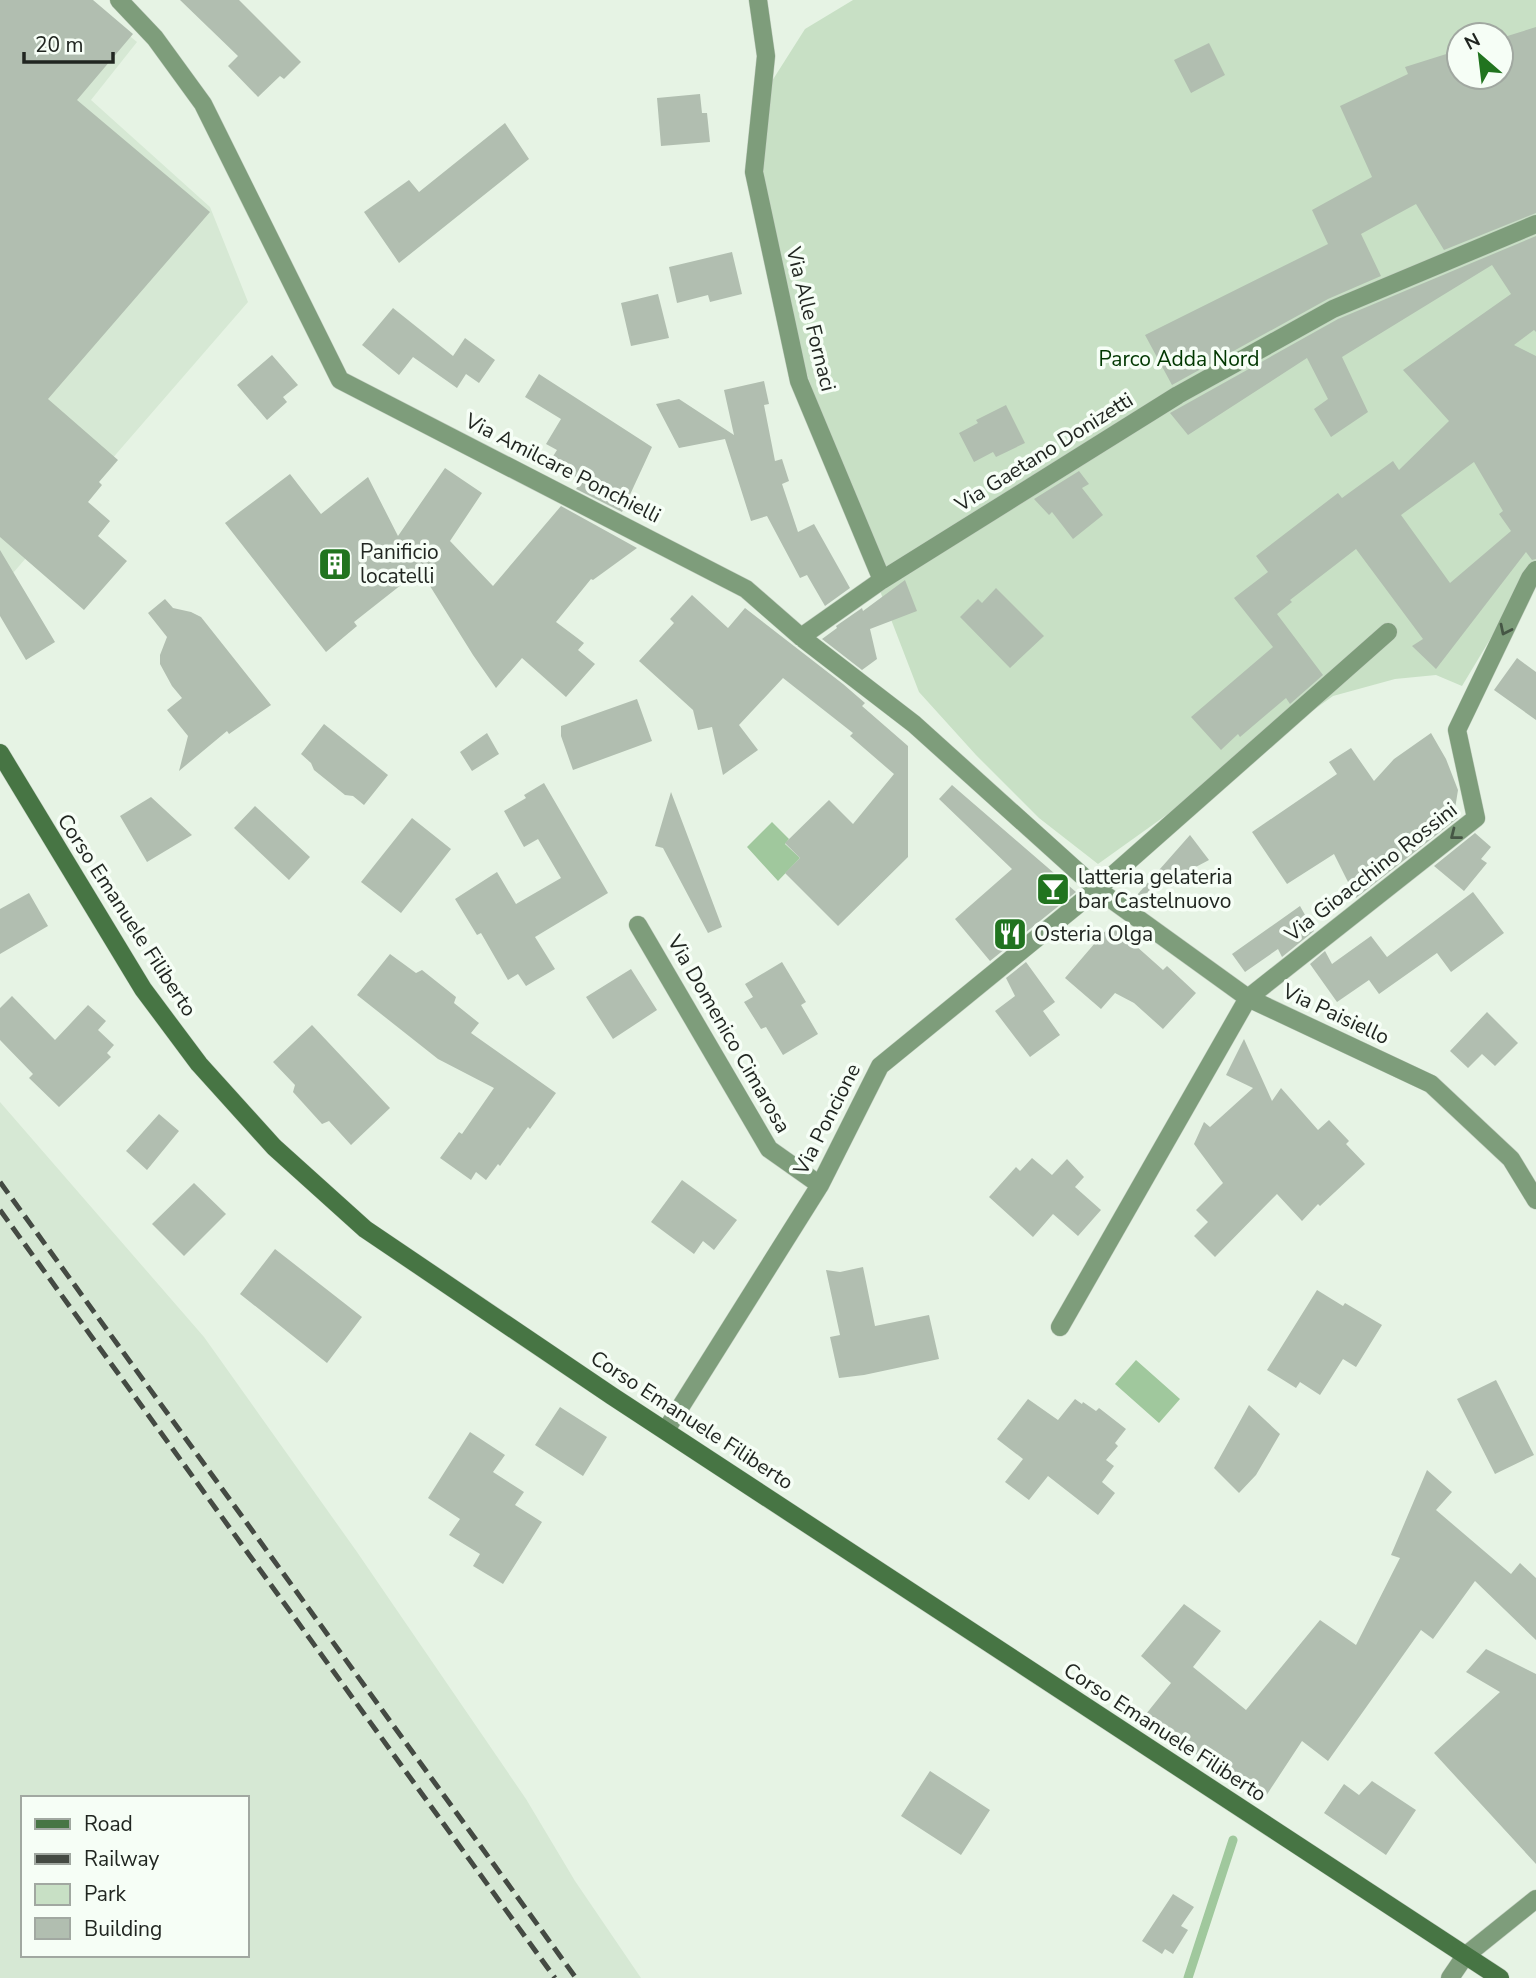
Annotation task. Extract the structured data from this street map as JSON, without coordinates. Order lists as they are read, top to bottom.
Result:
{
  "streets": {
    "main road": ["Corso Emanuele Filiberto"],
    "street": [
      "Via Alle Fornaci",
      "Via Gaetano Donizetti",
      "Via Amilcare Ponchielli",
      "Via Gioacchino Rossini",
      "Via Paisiello",
      "Via Domenico Cimarosa",
      "Via Poncione"
    ]
  },
  "crossings": [
    ["Via Alle Fornaci", "Via Gaetano Donizetti"],
    ["Via Amilcare Ponchielli", "Via Paisiello"],
    ["Via Amilcare Ponchielli", "Via Poncione"],
    ["Via Gioacchino Rossini", "Via Paisiello"],
    ["Corso Emanuele Filiberto", "Via Poncione"],
    ["Via Paisiello", "Via Poncione"],
    ["Via Domenico Cimarosa", "Via Poncione"]
  ],
  "one_way": ["Via Gioacchino Rossini"],
  "parks": ["Parco Adda Nord"],
  "places": {
    "building": ["Panificio locatelli"],
    "bar": ["latteria gelateria bar Castelnuovo"],
    "restaurant": ["Osteria Olga"]
  },
  "legend": [
    "Road",
    "Railway",
    "Park",
    "Building"
  ],
  "scale_bar": "20 m",
  "north": "top left"
}
